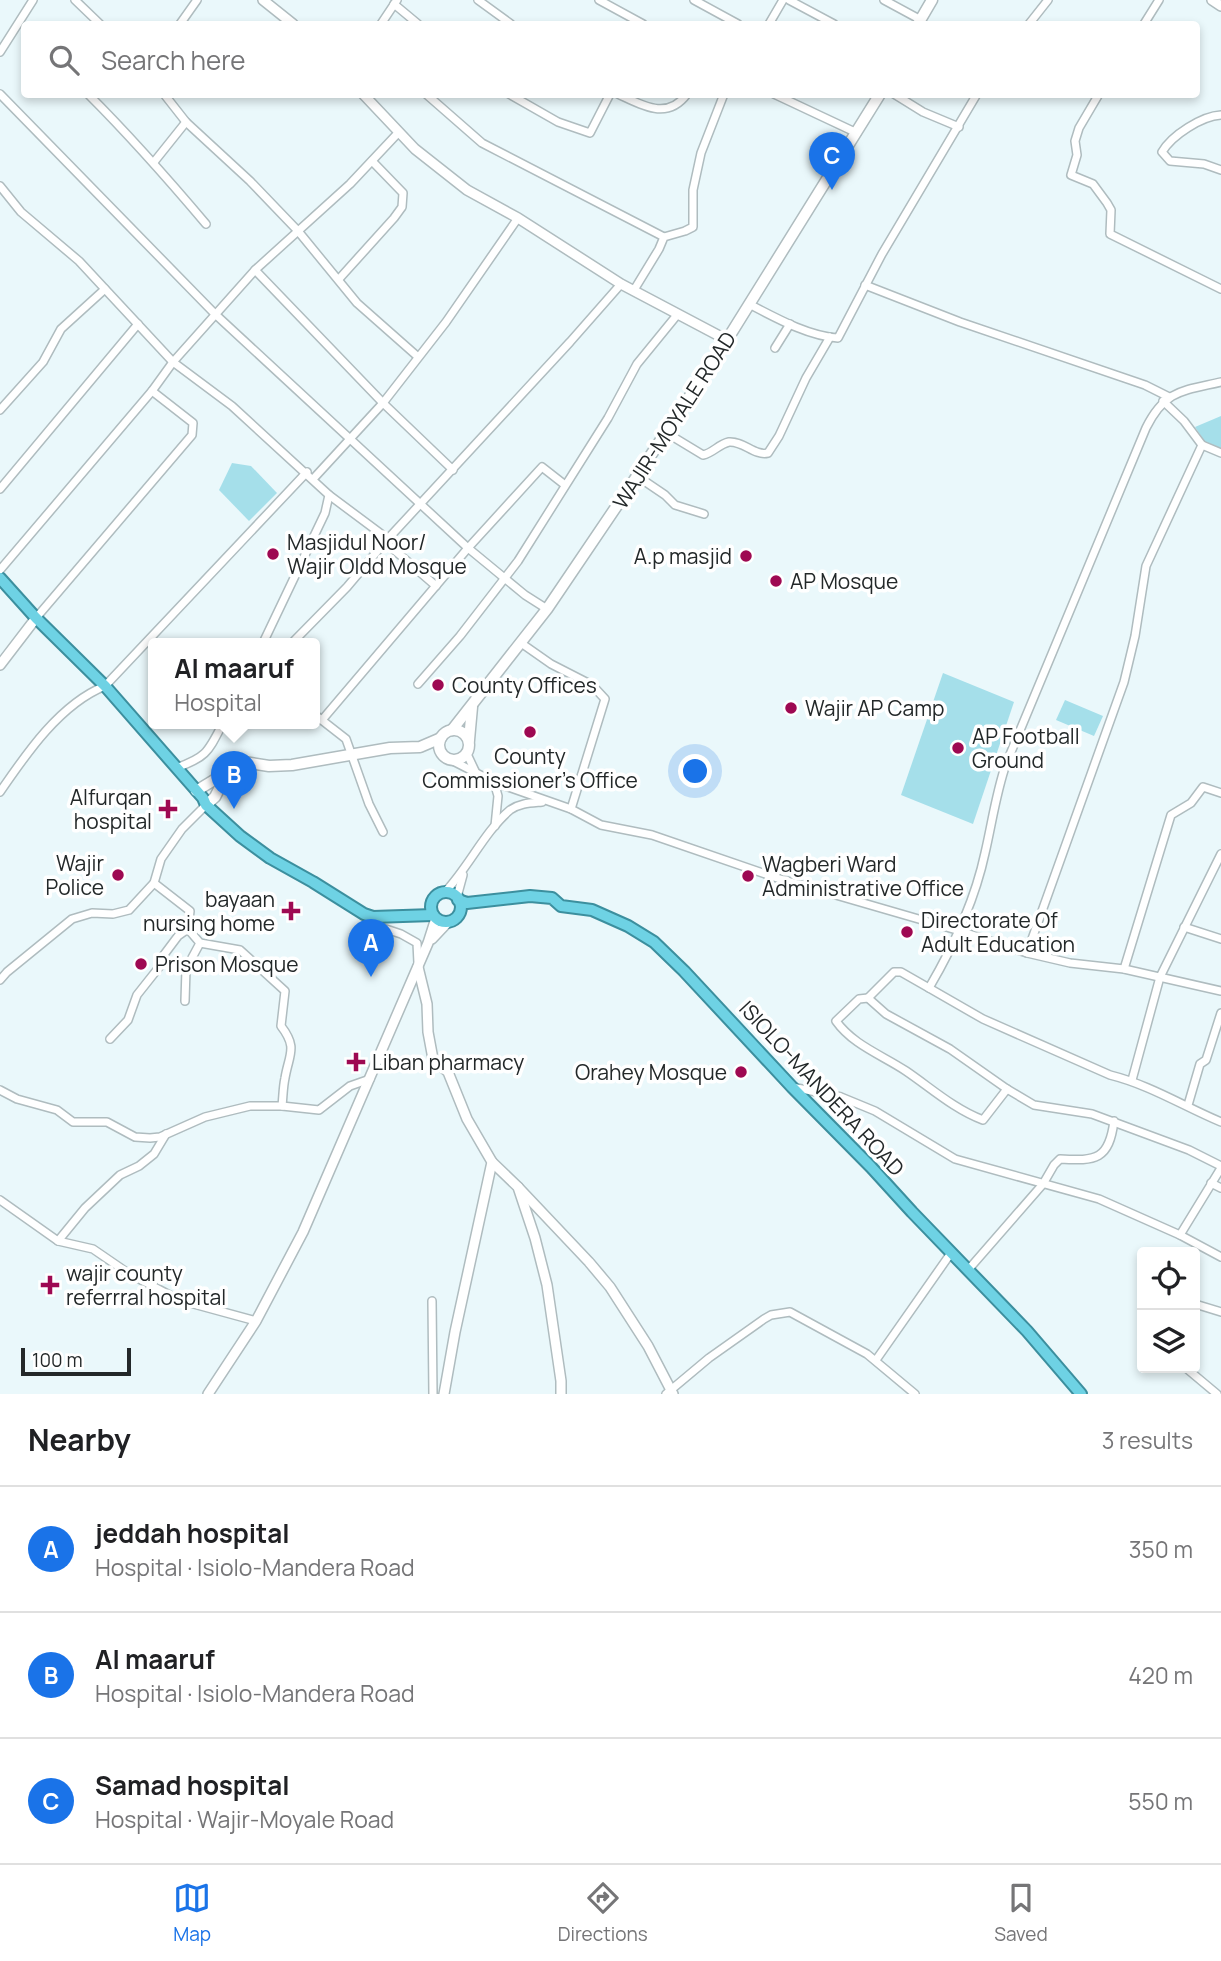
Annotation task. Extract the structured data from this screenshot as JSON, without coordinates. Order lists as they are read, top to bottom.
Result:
{
  "streets": {
    "highway": ["ISIOLO-MANDERA ROAD"],
    "main road": ["WAJIR-MOYALE ROAD"]
  },
  "places": {
    "other": [
      "Masjidul Noor/ Wajir Oldd Mosque",
      "A.p masjid",
      "AP Mosque",
      "County Offices",
      "Wajir AP Camp",
      "County Commissioner's Office",
      "AP Football Ground",
      "Wajir Police",
      "Wagberi Ward Administrative Office",
      "Directorate Of Adult Education",
      "Prison Mosque",
      "Orahey Mosque"
    ],
    "health": [
      "Alfurqan hospital",
      "bayaan nursing home",
      "Liban pharmacy",
      "wajir county referrral hospital"
    ]
  },
  "scale_bar": "100 m",
  "page": {
    "search": "Search here",
    "pins": ["C", "B", "A"],
    "popup": ["Al maaruf", "Hospital"],
    "scale": "100 m",
    "heading": ["Nearby", "3 results"],
    "list": [
      {
        "mark": "A",
        "name": "jeddah hospital",
        "note": "Hospital · Isiolo-Mandera Road",
        "value": "350 m"
      },
      {
        "mark": "B",
        "name": "Al maaruf",
        "note": "Hospital · Isiolo-Mandera Road",
        "value": "420 m"
      },
      {
        "mark": "C",
        "name": "Samad hospital",
        "note": "Hospital · Wajir-Moyale Road",
        "value": "550 m"
      }
    ],
    "nav": ["Map", "Directions", "Saved"]
  }
}
